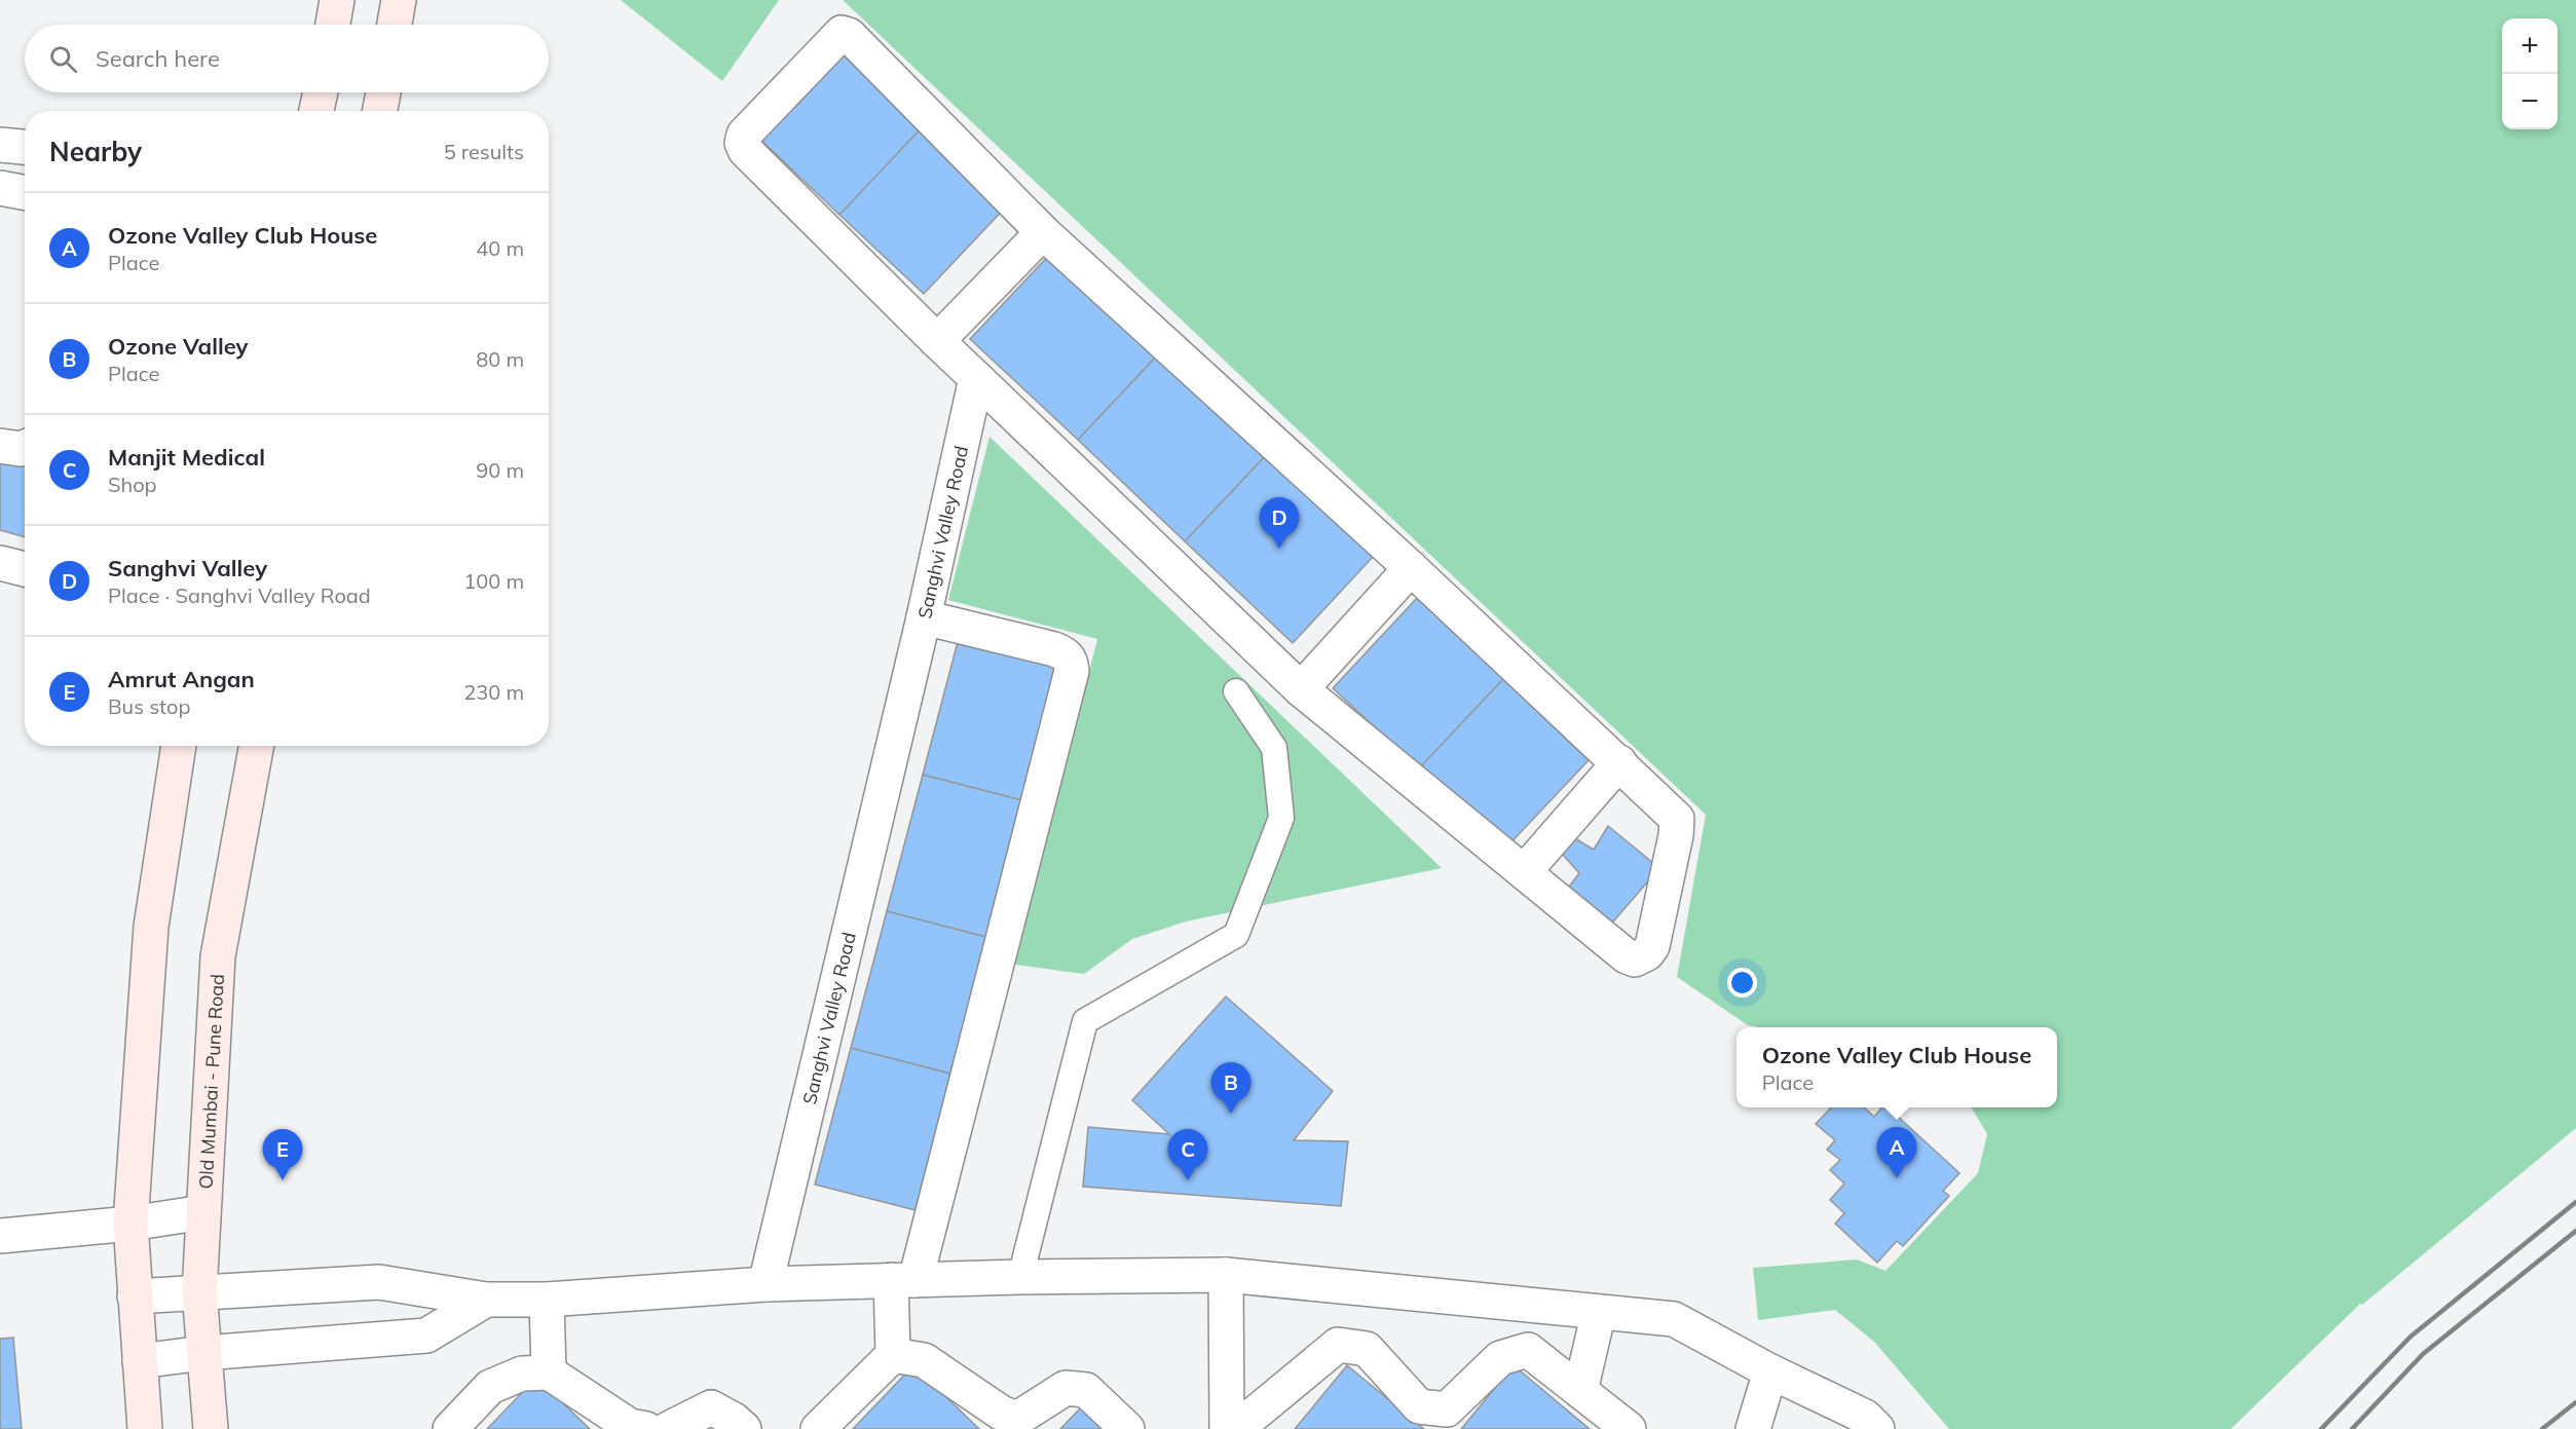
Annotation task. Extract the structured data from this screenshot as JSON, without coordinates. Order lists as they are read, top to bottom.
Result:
{
  "streets": {
    "main road": ["Old Mumbai - Pune Road"],
    "street": ["Sanghvi Valley Road"]
  },
  "page": {
    "map_buttons": ["+", "−"],
    "search": "Search here",
    "heading": ["Nearby", "5 results"],
    "list": [
      {
        "mark": "A",
        "name": "Ozone Valley Club House",
        "note": "Place",
        "value": "40 m"
      },
      {
        "mark": "B",
        "name": "Ozone Valley",
        "note": "Place",
        "value": "80 m"
      },
      {
        "mark": "C",
        "name": "Manjit Medical",
        "note": "Shop",
        "value": "90 m"
      },
      {
        "mark": "D",
        "name": "Sanghvi Valley",
        "note": "Place · Sanghvi Valley Road",
        "value": "100 m"
      },
      {
        "mark": "E",
        "name": "Amrut Angan",
        "note": "Bus stop",
        "value": "230 m"
      }
    ],
    "pins": [
      "D",
      "B",
      "A",
      "C",
      "E"
    ],
    "popup": ["Ozone Valley Club House", "Place"]
  }
}
